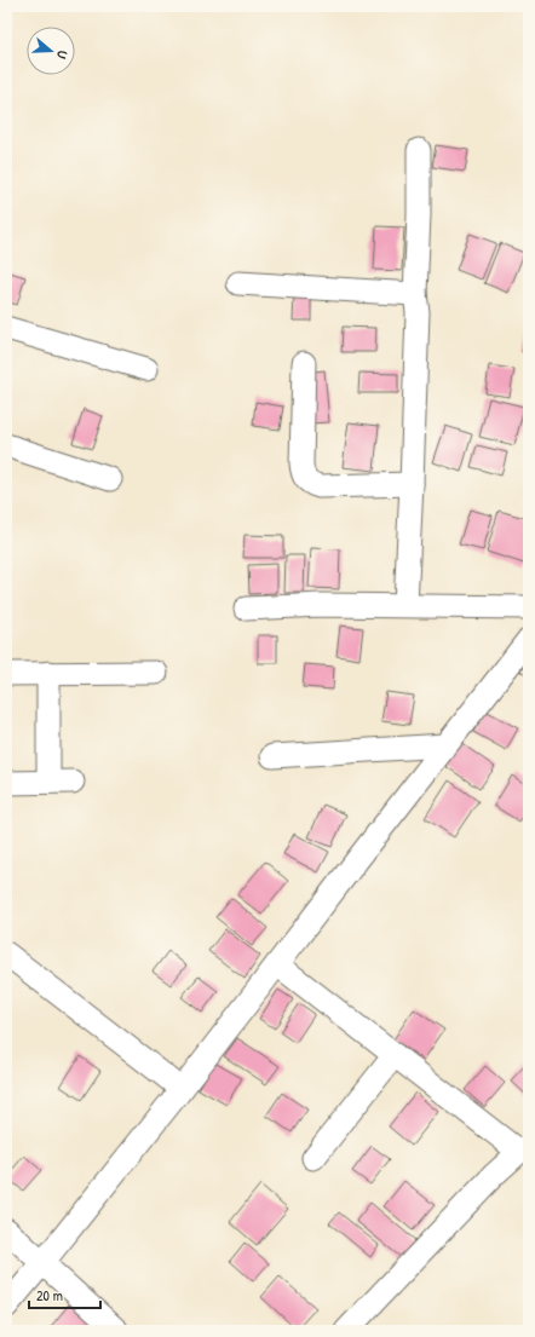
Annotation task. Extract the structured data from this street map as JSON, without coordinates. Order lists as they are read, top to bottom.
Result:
{
  "scale_bar": "20 m",
  "north": "right"
}
